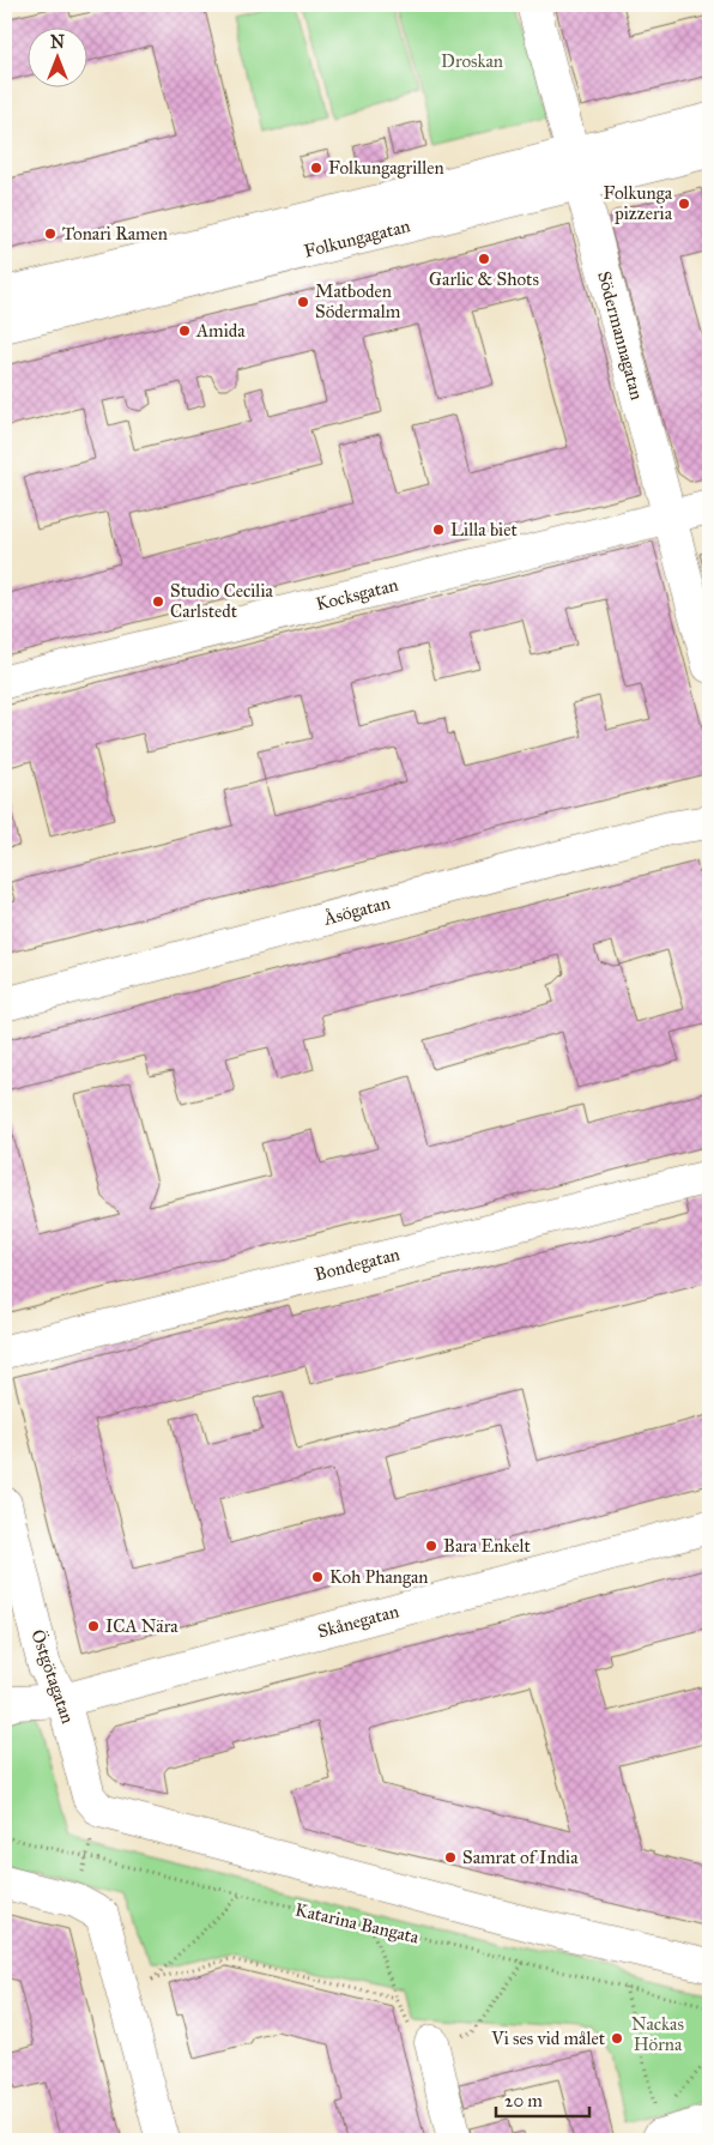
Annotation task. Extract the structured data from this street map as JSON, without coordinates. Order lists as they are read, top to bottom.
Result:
{
  "streets": {
    "street": [
      "Folkungagatan",
      "Södermannagatan",
      "Kocksgatan",
      "Åsögatan",
      "Bondegatan",
      "Skånegatan",
      "Östgötagatan"
    ],
    "path": ["Katarina Bangata"]
  },
  "crossings": [
    ["Folkungagatan", "Södermannagatan"],
    ["Södermannagatan", "Kocksgatan"],
    ["Skånegatan", "Östgötagatan"]
  ],
  "parks": ["Droskan", "Nackas Hörna"],
  "places": [
    "Folkungagrillen",
    "Folkunga pizzeria",
    "Tonari Ramen",
    "Garlic & Shots",
    "Matboden Södermalm",
    "Amida",
    "Lilla biet",
    "Studio Cecilia Carlstedt",
    "Bara Enkelt",
    "Koh Phangan",
    "ICA Nära",
    "Samrat of India",
    "Vi ses vid målet"
  ],
  "scale_bar": "20 m",
  "north": "top"
}
